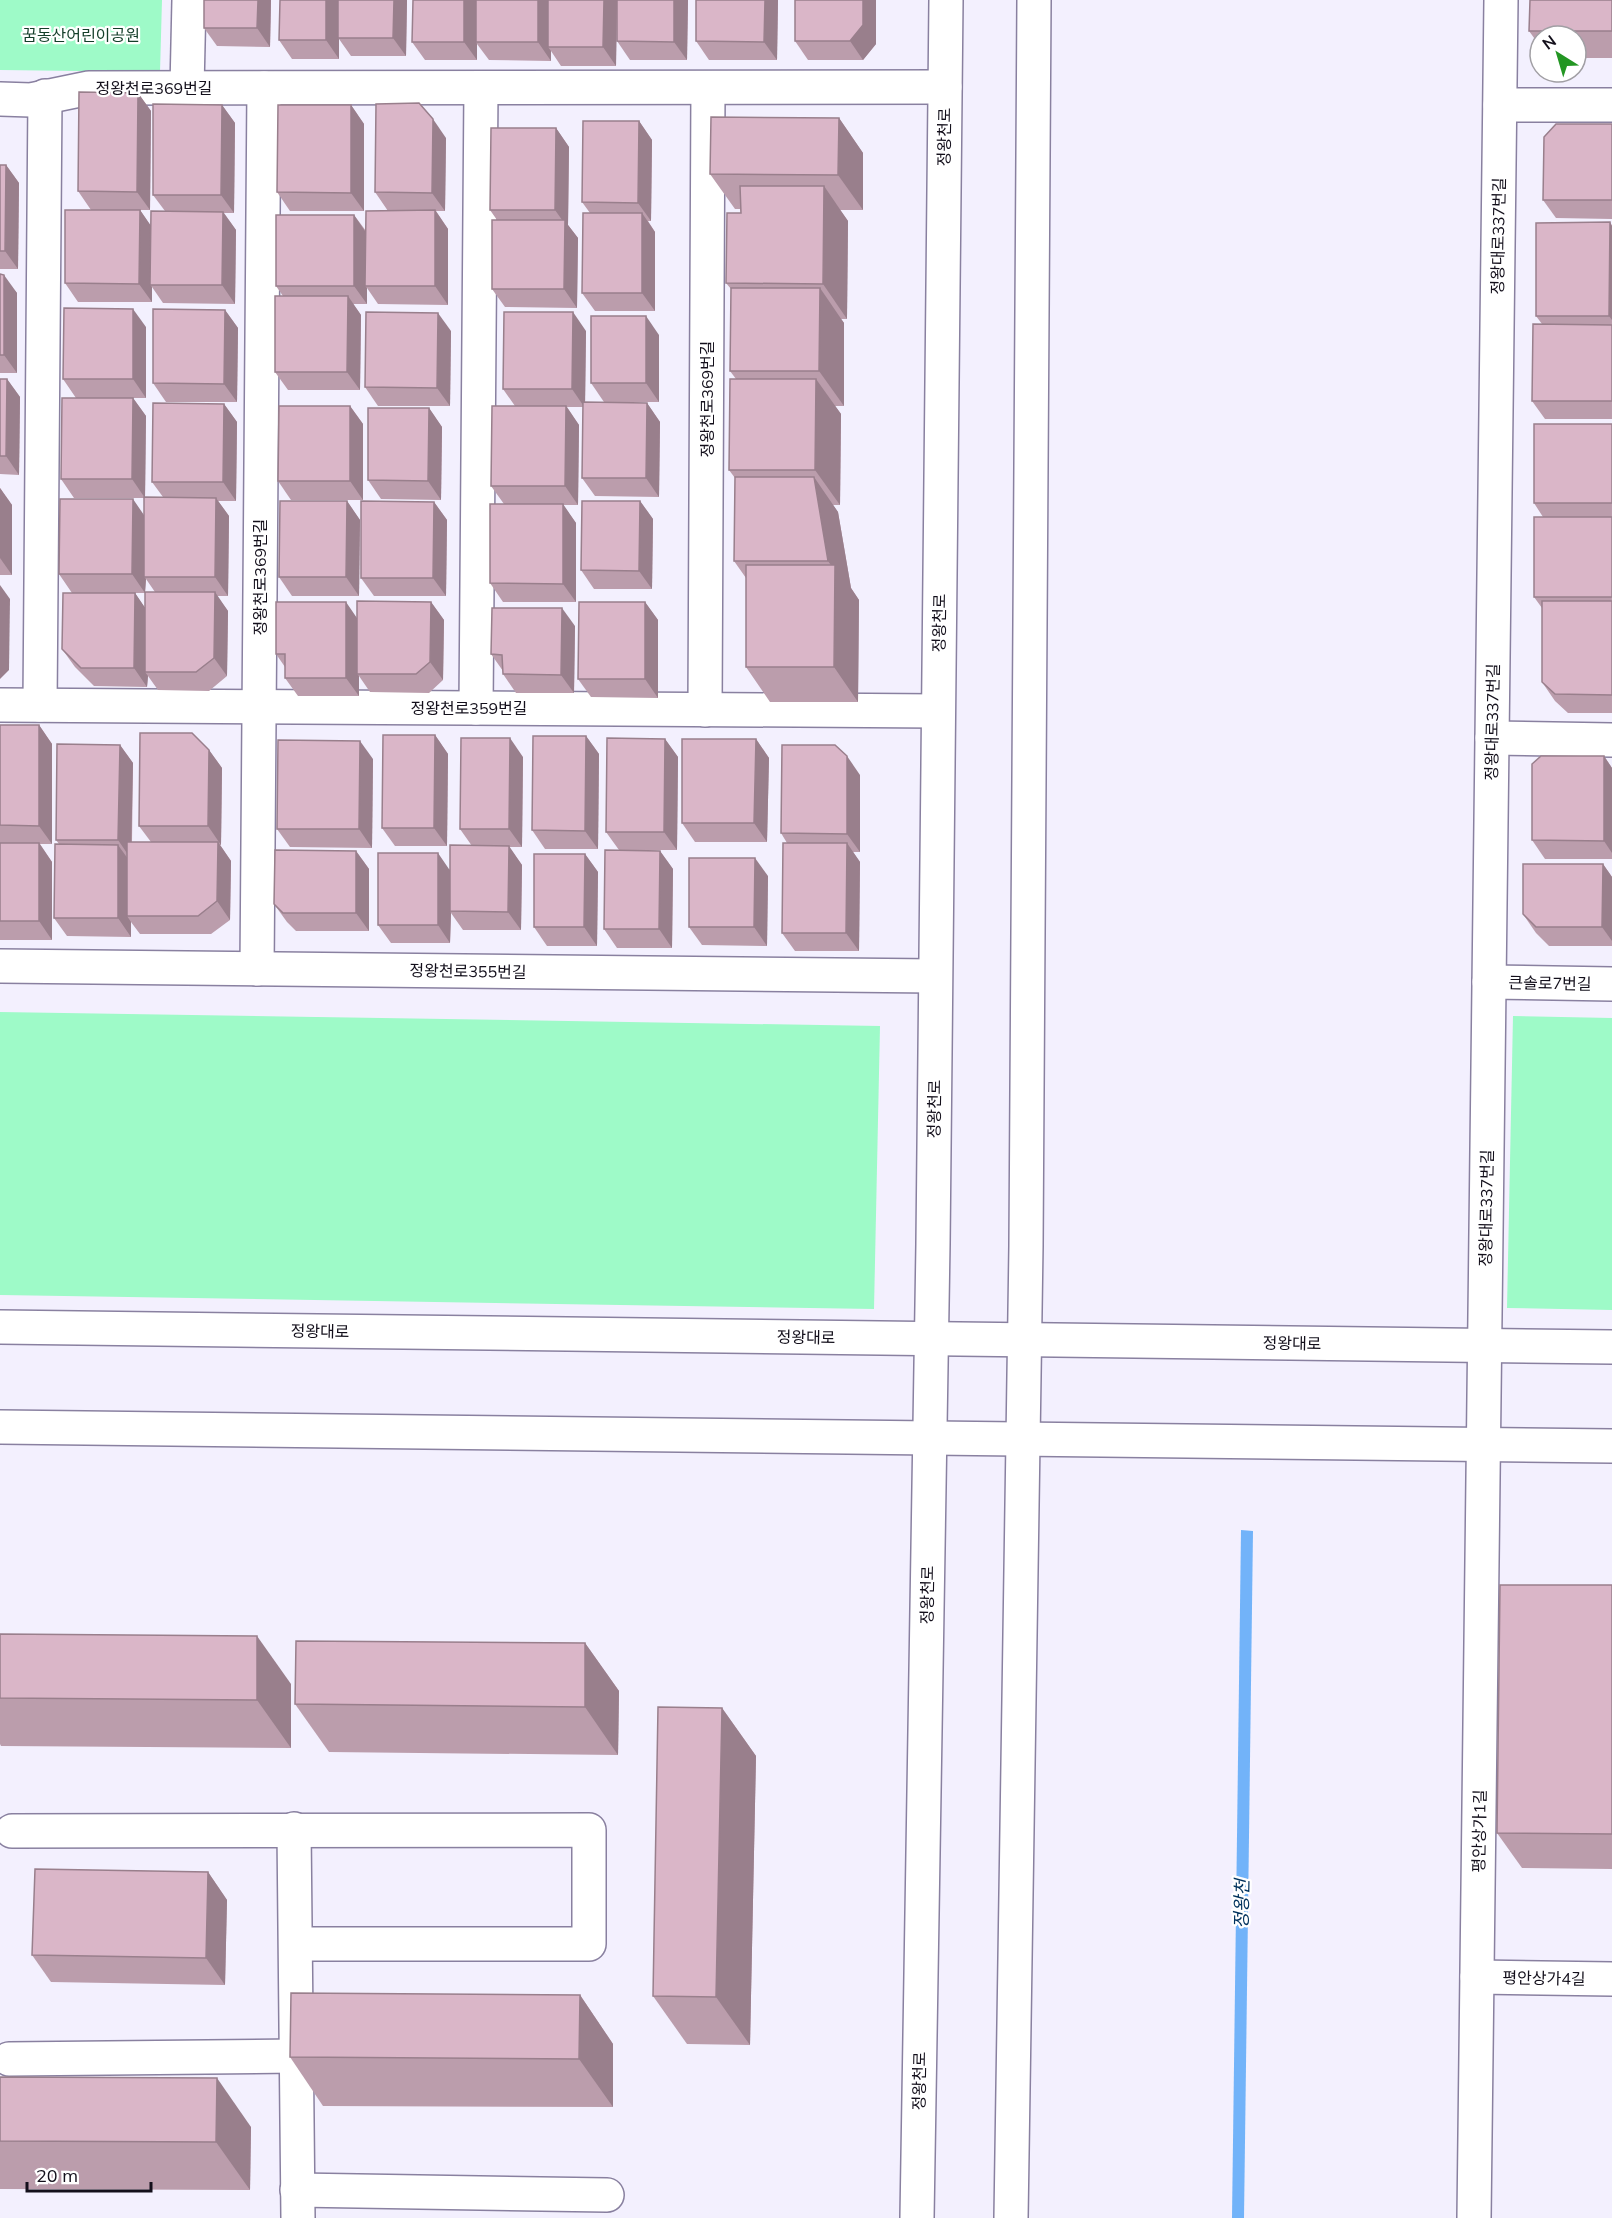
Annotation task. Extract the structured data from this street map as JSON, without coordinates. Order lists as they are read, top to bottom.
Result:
{
  "streets": {
    "street": [
      "정왕천로369번길",
      "정왕천로",
      "정왕대로337번길",
      "정왕천로359번길",
      "정왕천로355번길",
      "큰솔로7번길",
      "정왕대로",
      "평안상가1길",
      "평안상가4길"
    ]
  },
  "crossings": [
    ["정왕천로369번길", "정왕천로"],
    ["정왕천로369번길", "정왕천로359번길"],
    ["정왕천로369번길", "정왕천로355번길"],
    ["정왕천로", "정왕천로359번길"],
    ["정왕천로", "정왕천로355번길"],
    ["정왕천로", "정왕대로"],
    ["정왕대로337번길", "큰솔로7번길"],
    ["정왕대로337번길", "정왕대로"],
    ["정왕대로337번길", "평안상가1길"],
    ["평안상가1길", "평안상가4길"]
  ],
  "water": ["정왕천"],
  "parks": ["꿈동산어린이공원"],
  "scale_bar": "20 m",
  "north": "top left"
}
